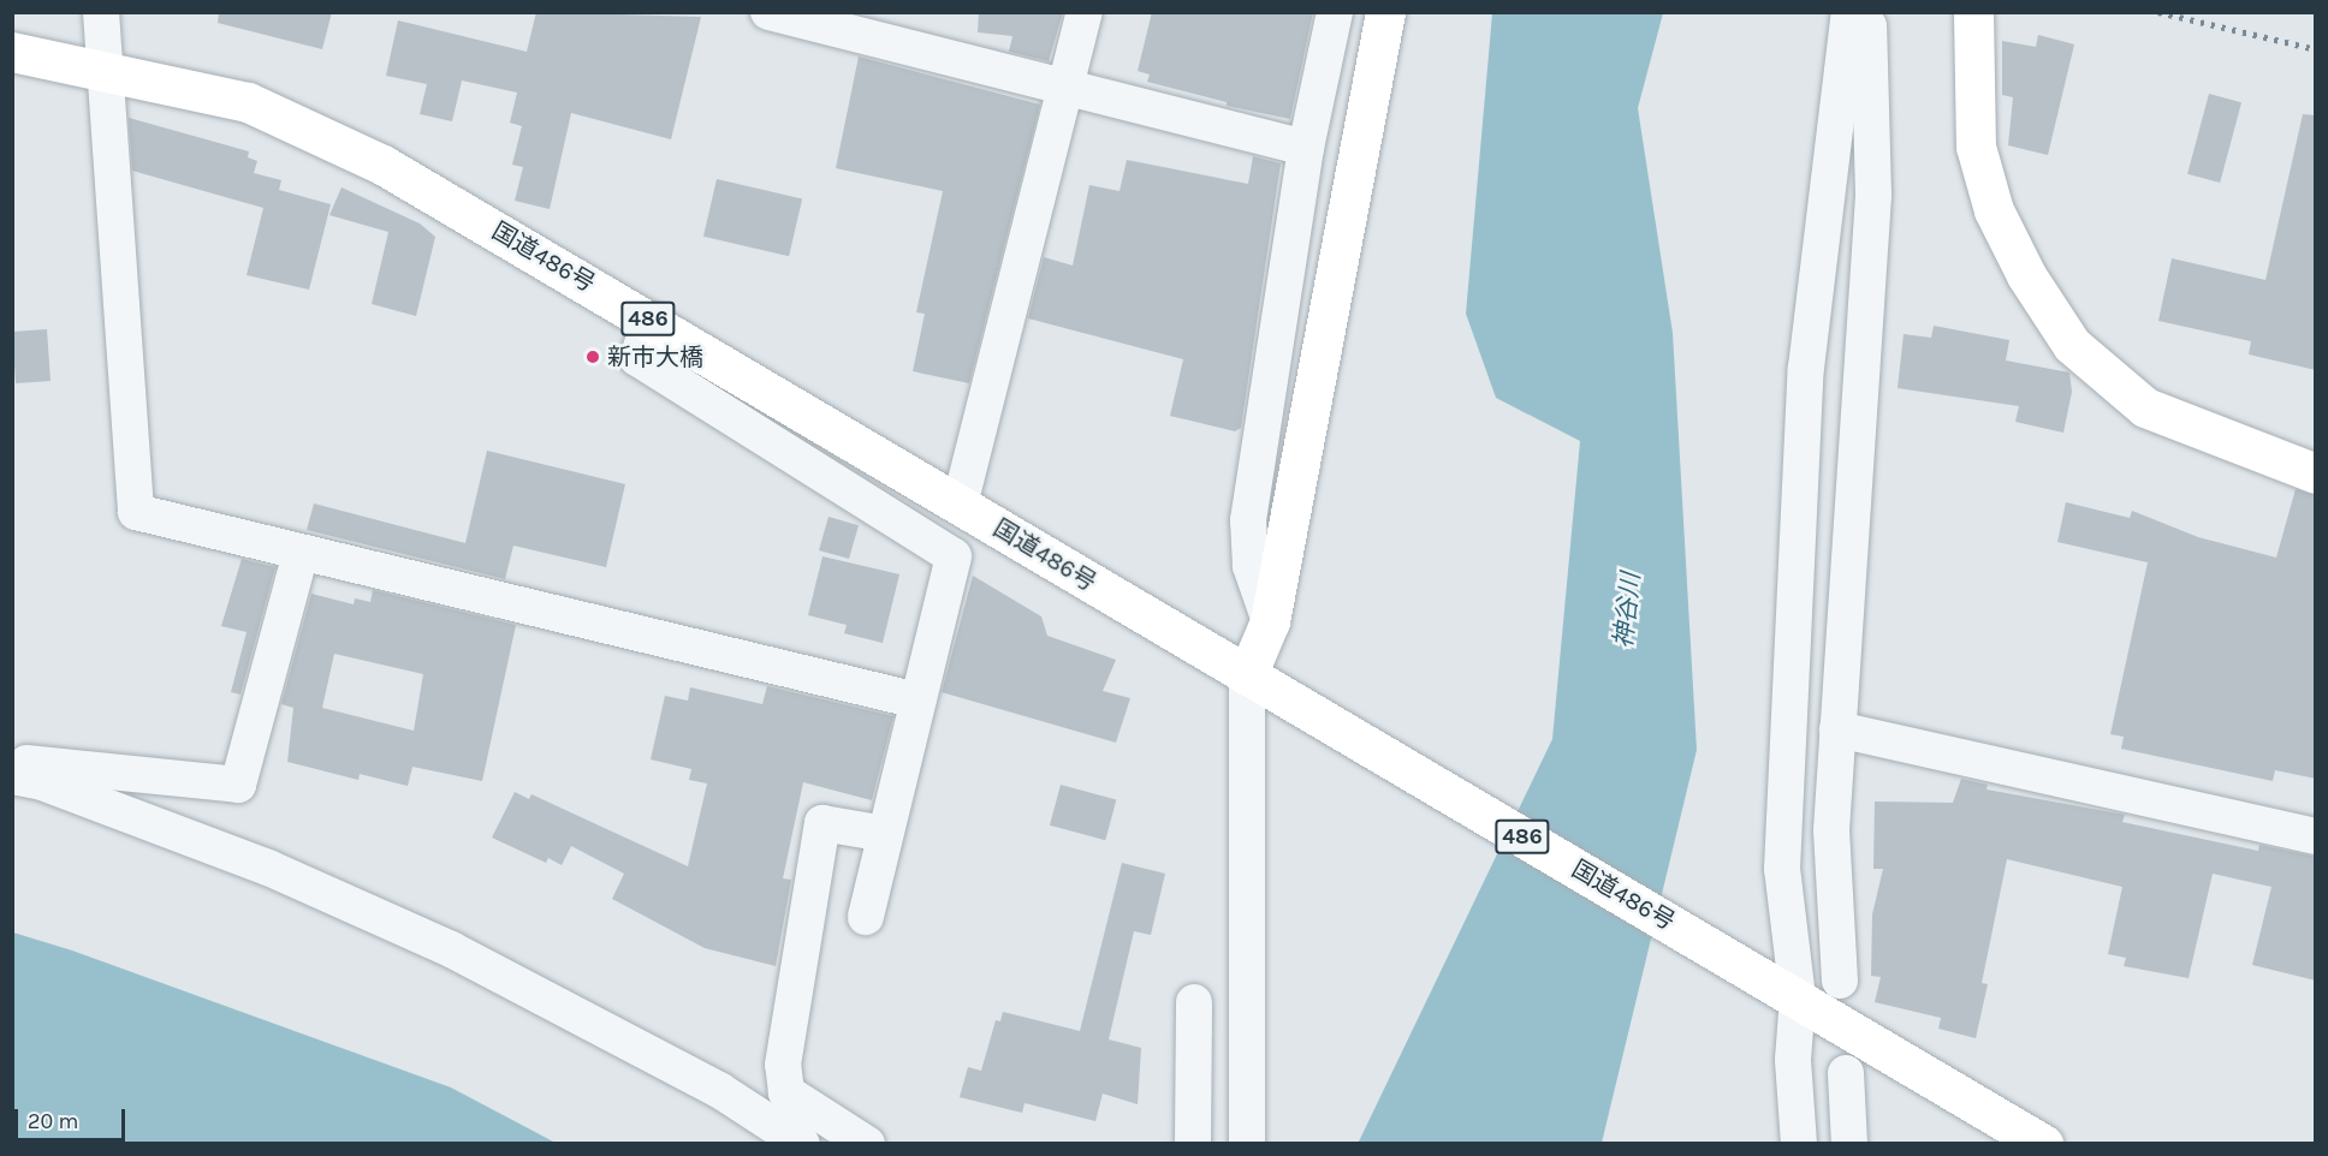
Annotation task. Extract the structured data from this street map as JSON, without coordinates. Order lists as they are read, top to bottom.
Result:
{
  "streets": {
    "main road": ["国道486号", "486"]
  },
  "water": ["神谷川"],
  "places": ["新市大橋"],
  "scale_bar": "20 m"
}
